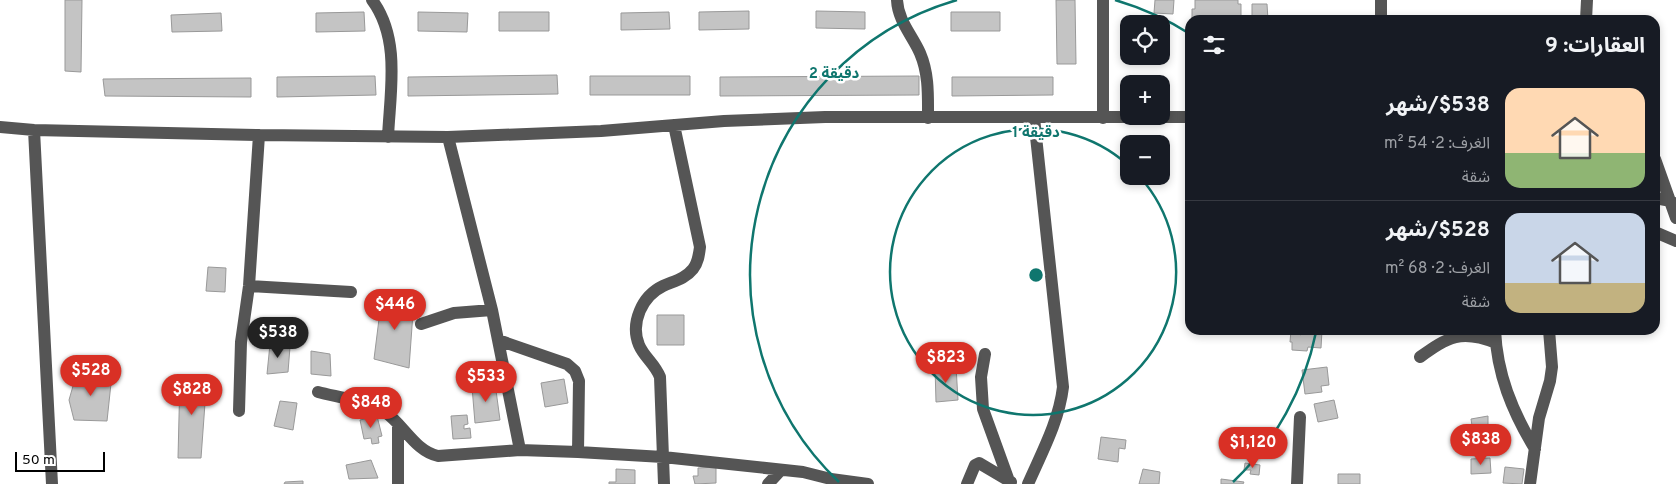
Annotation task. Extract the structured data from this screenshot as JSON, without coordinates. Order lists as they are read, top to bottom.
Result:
{
  "scale_bar": "50 m",
  "page": {
    "map_buttons": ["+", "−"],
    "heading": "العقارات: 9",
    "list": [
      {
        "name": "$538/شهر",
        "note": "الغرف: 2 · 54 m² · شقة"
      },
      {
        "name": "$528/شهر",
        "note": "الغرف: 2 · 68 m² · شقة"
      }
    ],
    "price": [
      "$446",
      "$538",
      "$823",
      "$528",
      "$533",
      "$828",
      "$848",
      "$838",
      "$1,120"
    ],
    "scale": "50 m"
  },
  "rings": ["2 دقيقة", "1 دقيقة"]
}
